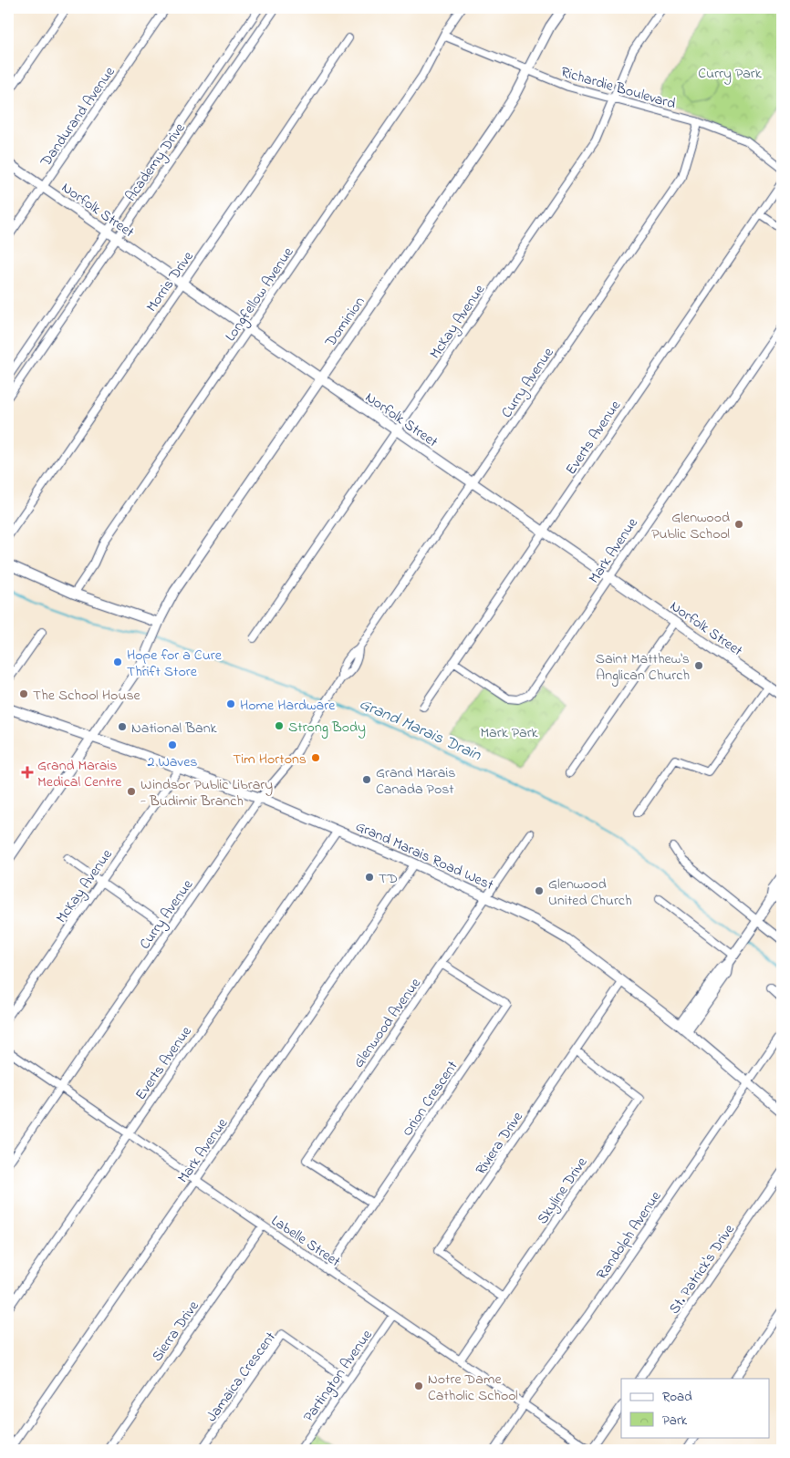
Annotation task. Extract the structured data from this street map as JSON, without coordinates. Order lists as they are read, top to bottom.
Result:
{
  "streets": {
    "street": [
      "Richardie Boulevard",
      "Dandurand Avenue",
      "Academy Drive",
      "Norfolk Street",
      "Morris Drive",
      "Longfellow Avenue",
      "Dominion",
      "McKay Avenue",
      "Curry Avenue",
      "Everts Avenue",
      "Mark Avenue",
      "Grand Marais Road West",
      "Glenwood Avenue",
      "Orion Crescent",
      "Riviera Drive",
      "Skyline Drive",
      "Randolph Avenue",
      "Labelle Street",
      "St. Patrick's Drive",
      "Sierra Drive",
      "Partington Avenue",
      "Jamaica Crescent"
    ]
  },
  "crossings": [
    ["Richardie Boulevard", "Longfellow Avenue"],
    ["Richardie Boulevard", "Dominion"],
    ["Richardie Boulevard", "McKay Avenue"],
    ["Richardie Boulevard", "Curry Avenue"],
    ["Dandurand Avenue", "Norfolk Street"],
    ["Academy Drive", "Norfolk Street"],
    ["Norfolk Street", "Morris Drive"],
    ["Norfolk Street", "Longfellow Avenue"],
    ["Norfolk Street", "Dominion"],
    ["Norfolk Street", "McKay Avenue"],
    ["Norfolk Street", "Curry Avenue"],
    ["Norfolk Street", "Everts Avenue"],
    ["Norfolk Street", "Mark Avenue"],
    ["Dominion", "Grand Marais Road West"],
    ["McKay Avenue", "Grand Marais Road West"],
    ["Curry Avenue", "Grand Marais Road West"],
    ["Curry Avenue", "Labelle Street"],
    ["Everts Avenue", "Mark Avenue"],
    ["Everts Avenue", "Grand Marais Road West"],
    ["Everts Avenue", "Labelle Street"],
    ["Mark Avenue", "Grand Marais Road West"],
    ["Mark Avenue", "Labelle Street"],
    ["Grand Marais Road West", "Glenwood Avenue"],
    ["Grand Marais Road West", "Riviera Drive"],
    ["Grand Marais Road West", "Randolph Avenue"],
    ["Glenwood Avenue", "Orion Crescent"],
    ["Orion Crescent", "Labelle Street"],
    ["Riviera Drive", "Skyline Drive"],
    ["Skyline Drive", "Labelle Street"],
    ["Randolph Avenue", "Labelle Street"],
    ["Labelle Street", "Sierra Drive"],
    ["Labelle Street", "Partington Avenue"],
    ["Partington Avenue", "Jamaica Crescent"]
  ],
  "water": ["Grand Marais Drain"],
  "parks": ["Curry Park", "Mark Park"],
  "places": {
    "other": [
      "Glenwood Public School",
      "Hope for a Cure Thrift Store",
      "Saint Matthew's Anglican Church",
      "The School House",
      "Home Hardware",
      "Strong Body",
      "National Bank",
      "2 Waves",
      "Tim Hortons",
      "Grand Marais Canada Post",
      "Windsor Public Library - Budimir Branch",
      "TD",
      "Glenwood United Church",
      "Notre Dame Catholic School"
    ],
    "health": ["Grand Marais Medical Centre"]
  },
  "legend": ["Road", "Park"]
}
